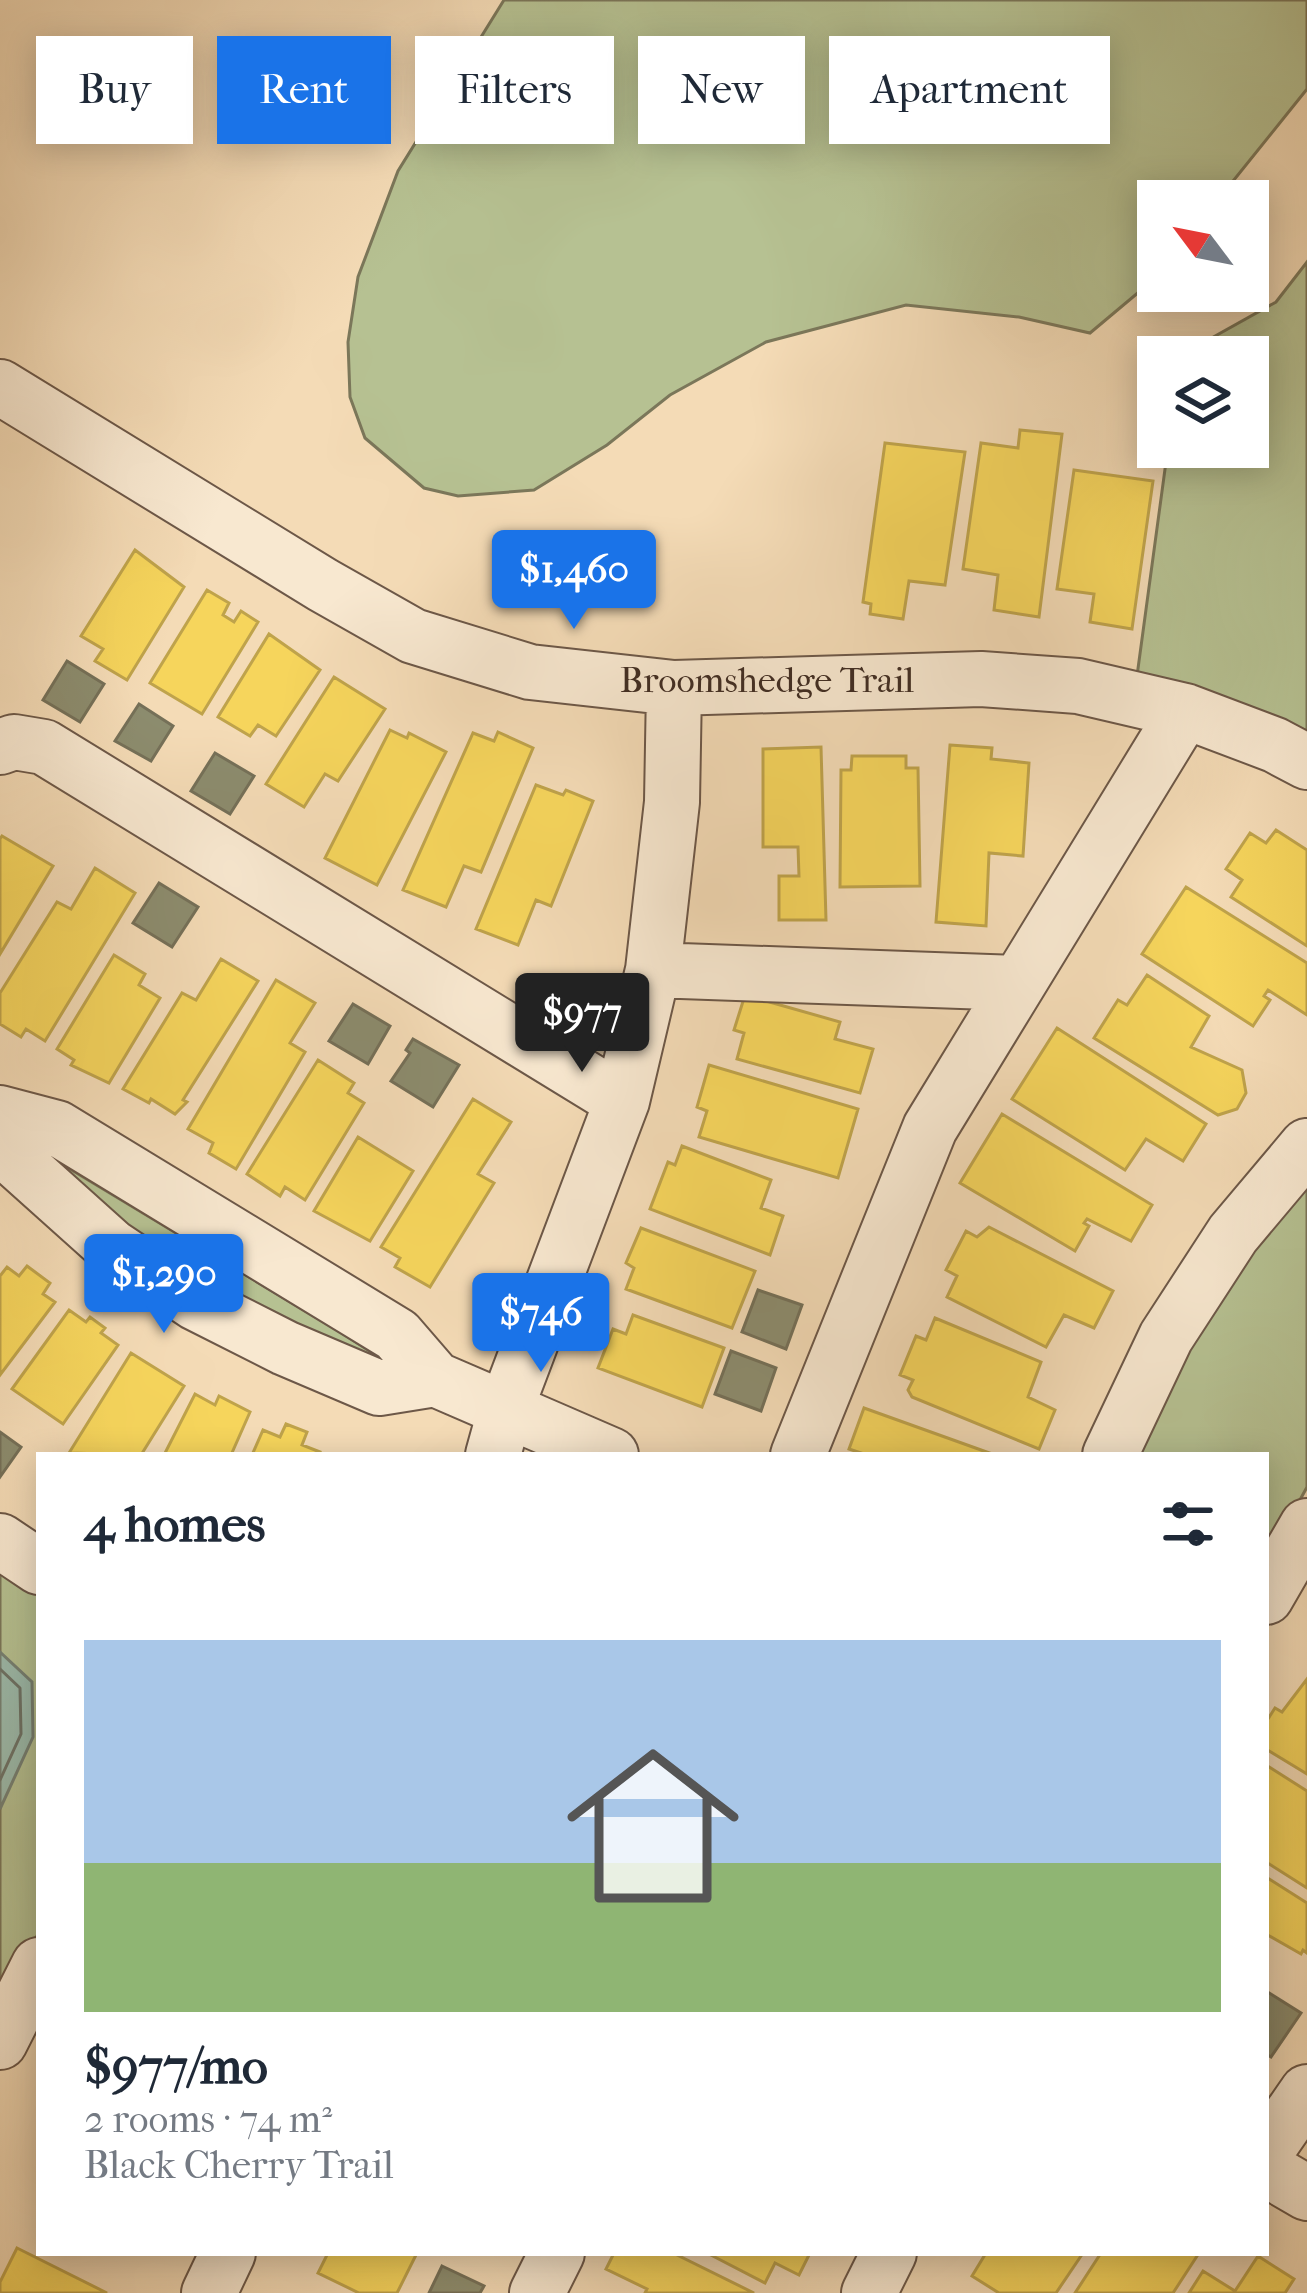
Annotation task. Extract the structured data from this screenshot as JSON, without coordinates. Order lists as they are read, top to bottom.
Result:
{
  "streets": {
    "street": ["Broomshedge Trail"]
  },
  "north": "top left",
  "page": {
    "chip": [
      "Buy",
      "Rent",
      "Filters",
      "New",
      "Apartment"
    ],
    "price": [
      "$1,460",
      "$977",
      "$1,290",
      "$746"
    ],
    "heading": "4 homes",
    "list": [
      {
        "name": "$977/mo",
        "note": "2 rooms · 74 m² · Black Cherry Trail"
      }
    ]
  }
}
